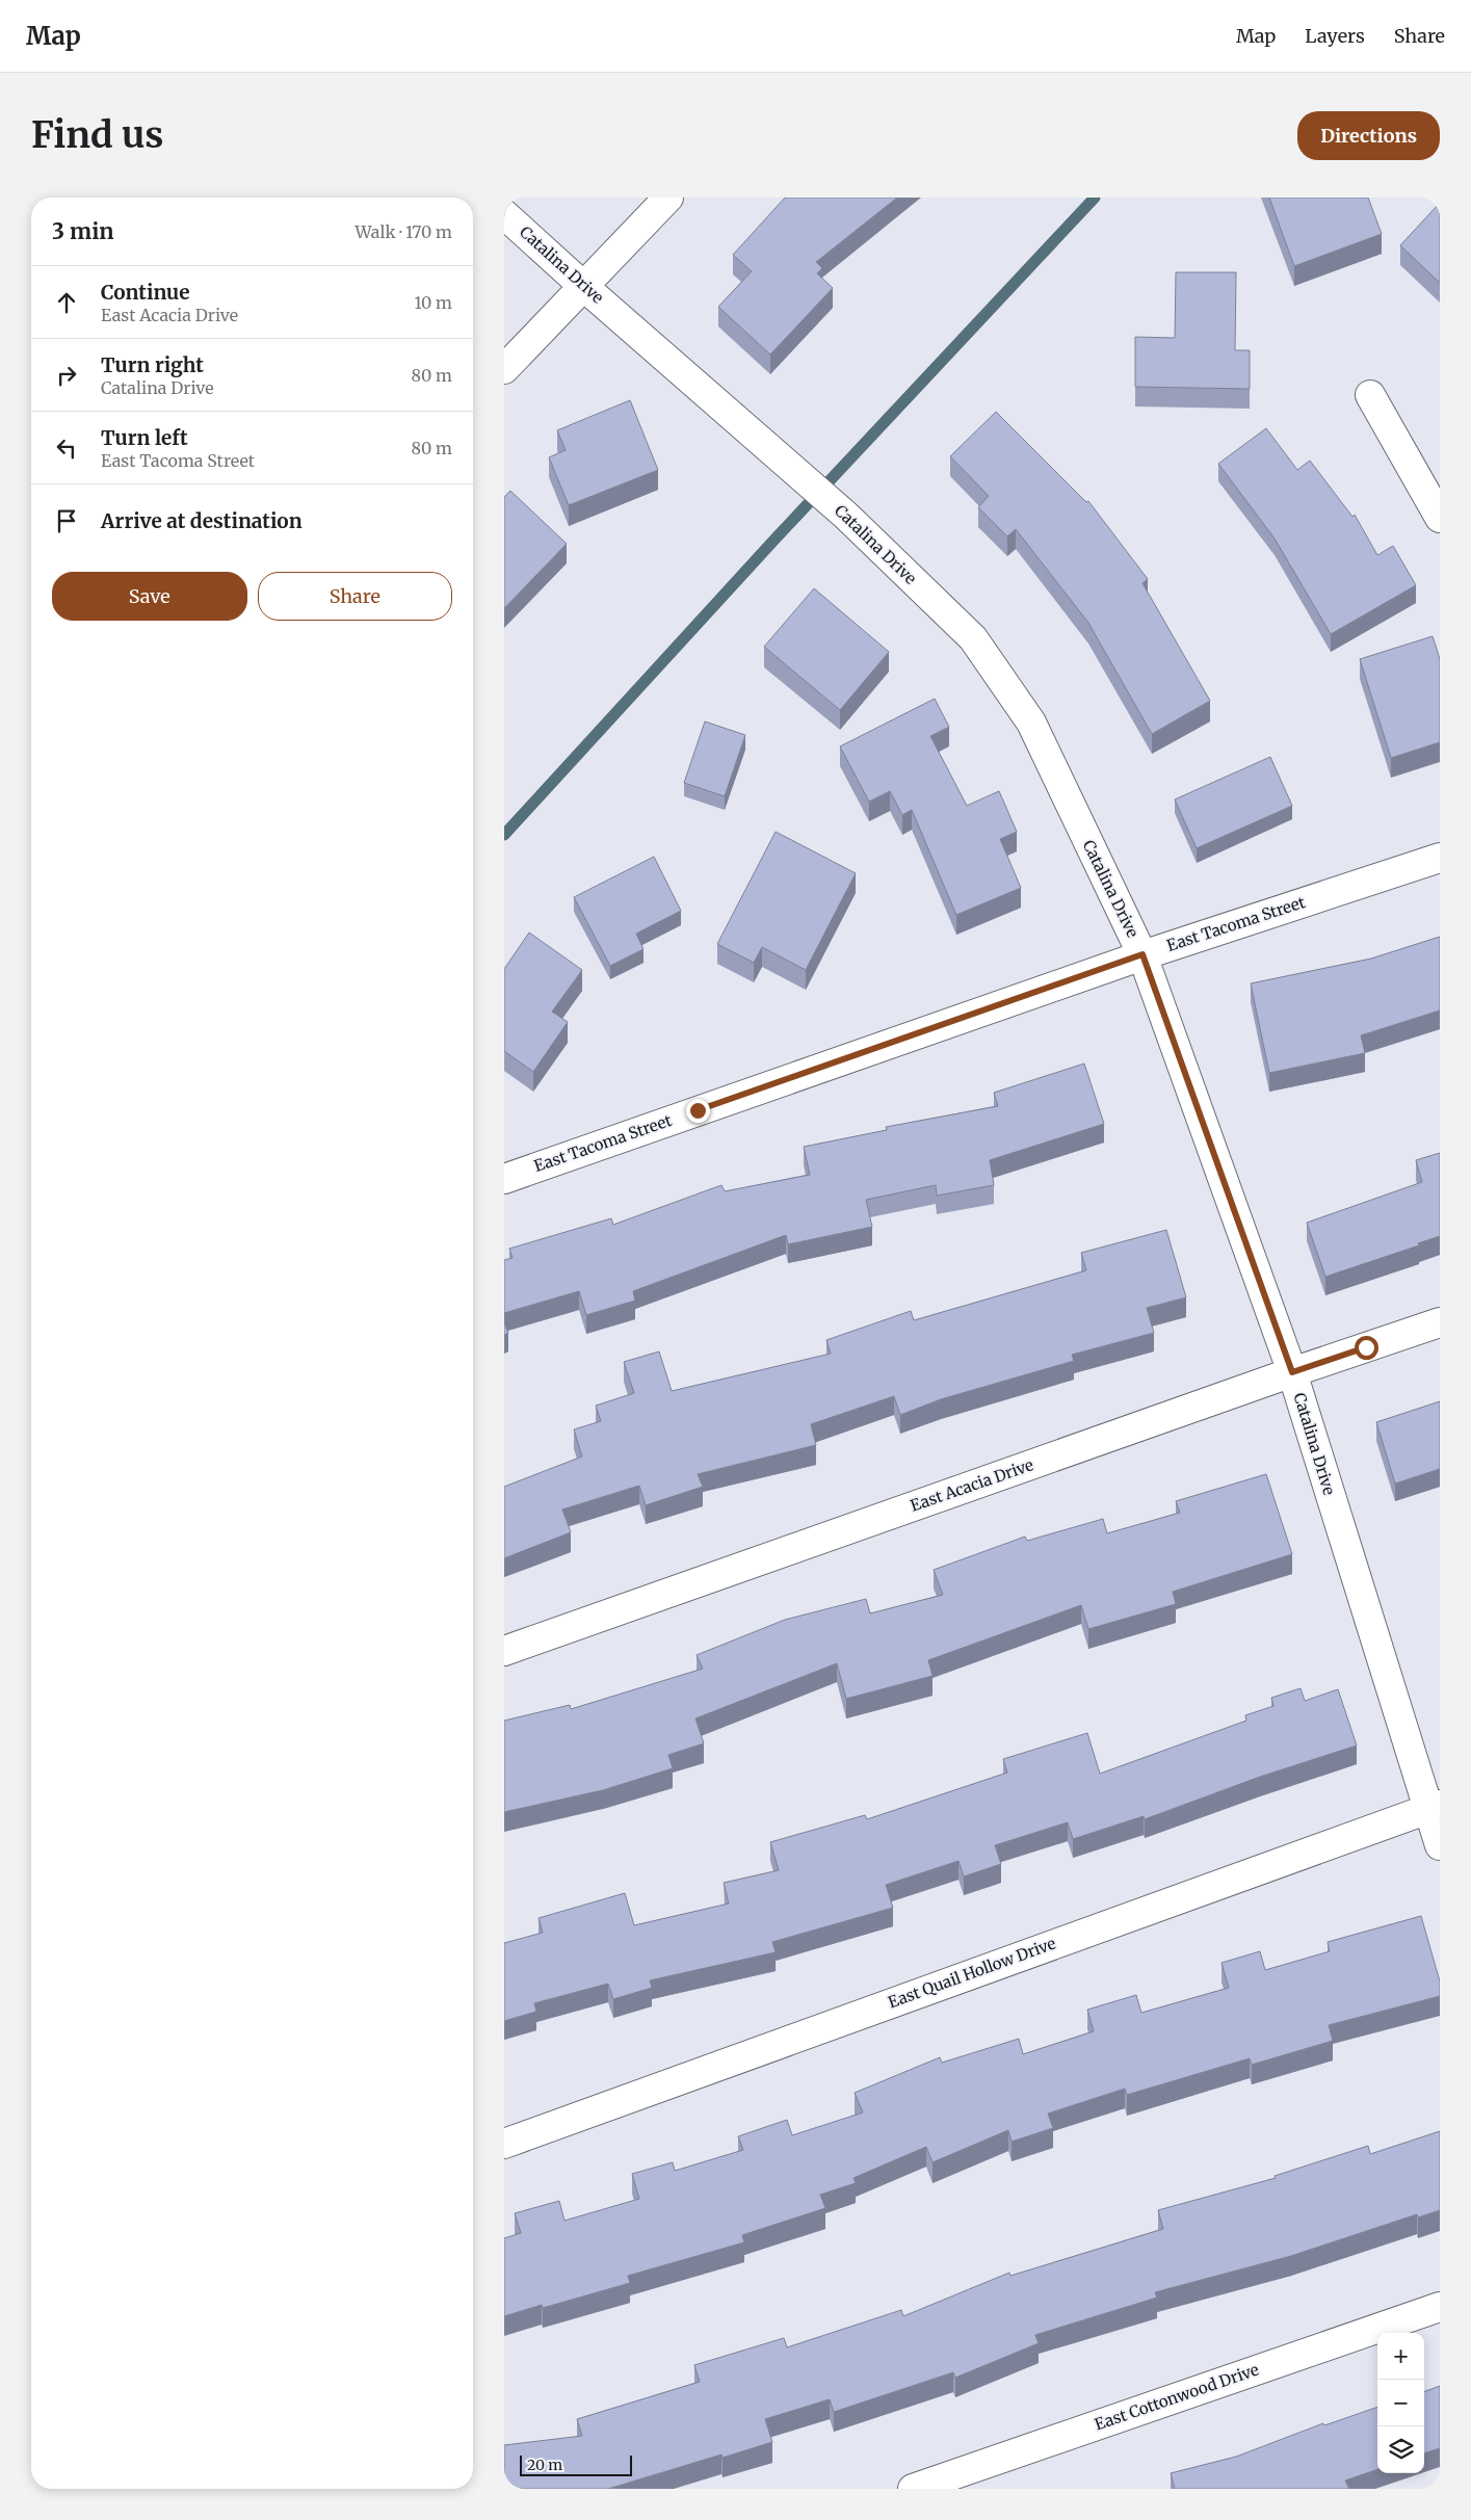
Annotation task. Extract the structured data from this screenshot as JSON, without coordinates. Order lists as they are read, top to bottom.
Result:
{
  "streets": {
    "street": [
      "Catalina Drive",
      "East Tacoma Street",
      "East Acacia Drive",
      "East Quail Hollow Drive",
      "East Cottonwood Drive"
    ]
  },
  "crossings": [
    ["Catalina Drive", "East Tacoma Street"],
    ["Catalina Drive", "East Acacia Drive"],
    ["Catalina Drive", "East Quail Hollow Drive"]
  ],
  "scale_bar": "20 m",
  "page": {
    "header": "Map",
    "nav": ["Map", "Layers", "Share"],
    "buttons": [
      "Directions",
      ["Save", "Share"]
    ],
    "title": "Find us",
    "heading": ["3 min", "Walk · 170 m"],
    "list": [
      ["Continue", "East Acacia Drive", "10 m"],
      ["Turn right", "Catalina Drive", "80 m"],
      ["Turn left", "East Tacoma Street", "80 m"],
      "Arrive at destination"
    ],
    "map_buttons": ["+", "−"],
    "scale": "20 m"
  }
}
